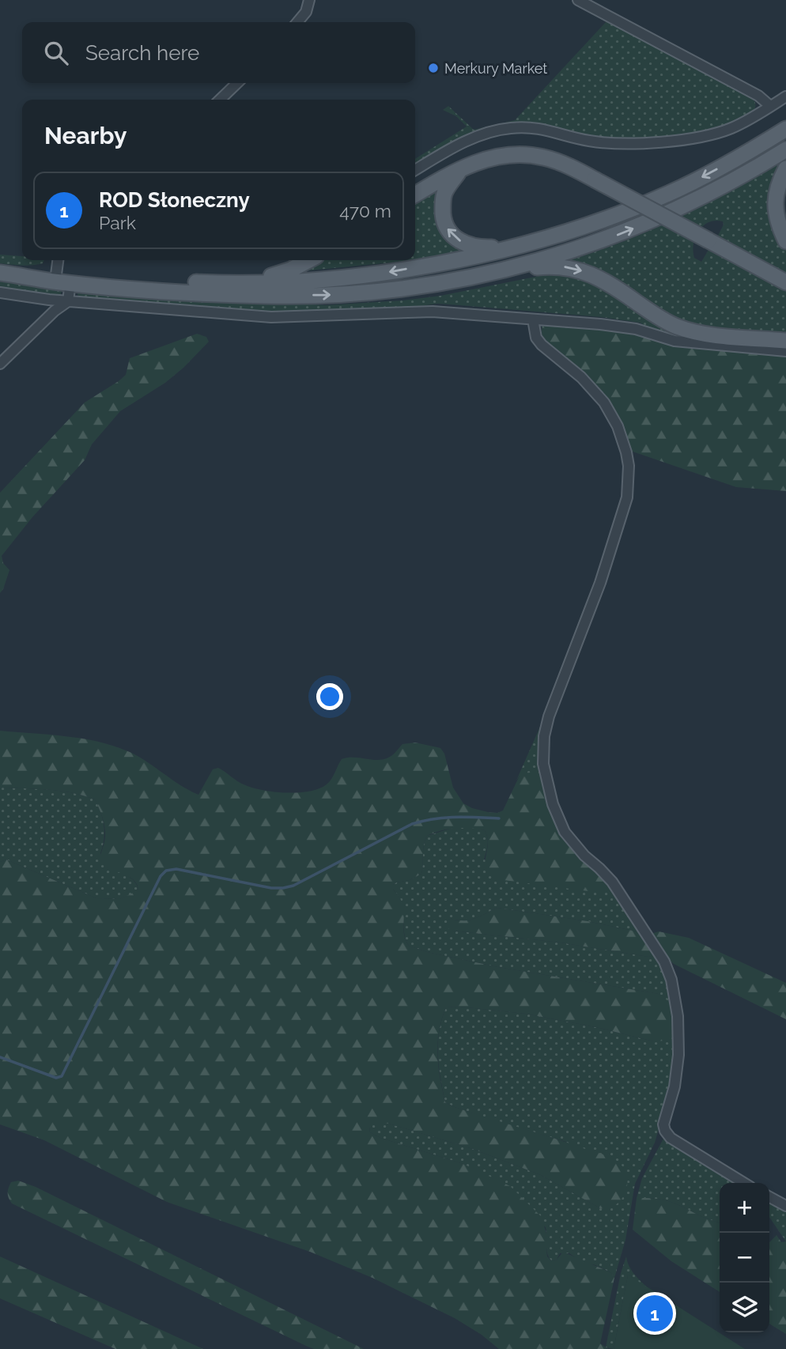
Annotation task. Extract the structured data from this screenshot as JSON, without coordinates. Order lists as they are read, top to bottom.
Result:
{
  "places": ["Merkury Market"],
  "page": {
    "search": "Search here",
    "heading": "Nearby",
    "list": [
      {
        "mark": "1",
        "name": "ROD Słoneczny",
        "note": "Park",
        "value": "470 m"
      }
    ],
    "map_buttons": ["+", "−"],
    "pins": "1"
  }
}
